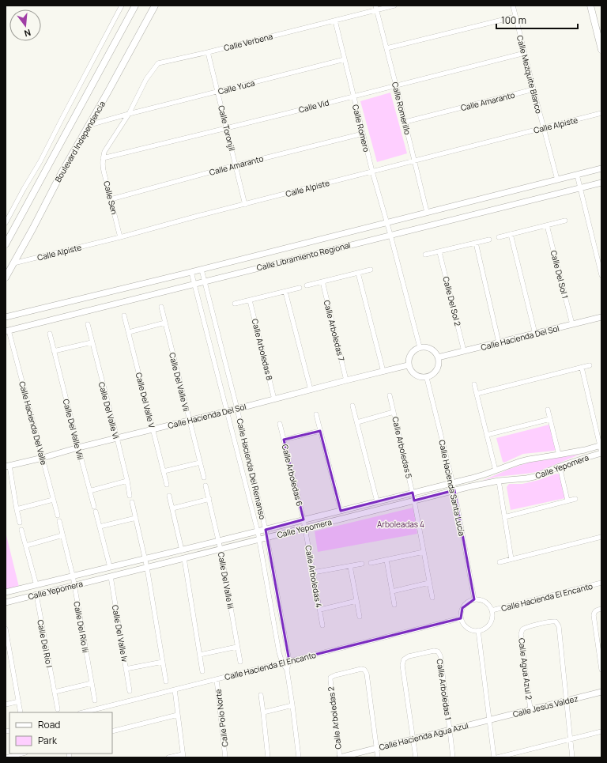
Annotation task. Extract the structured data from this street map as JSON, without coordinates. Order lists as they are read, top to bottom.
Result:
{
  "streets": {
    "main road": ["Boulevard Independencia"],
    "street": [
      "Calle Verbena",
      "Calle Mezquite Blanco",
      "Calle Yuca",
      "Calle Amaranto",
      "Calle Vid",
      "Calle Romerillo",
      "Calle Alpiste",
      "Calle Toronjil",
      "Calle Romero",
      "Calle Sen",
      "Calle Libramiento Regional",
      "Calle Del Sol 1",
      "Calle Del Sol 2",
      "Calle Arboledas 7",
      "Calle Hacienda Del Sol",
      "Calle Arboledas 8",
      "Calle Del Valle Vii",
      "Calle Del Valle V",
      "Calle Del Valle Vi",
      "Calle Hacienda Del Valle",
      "Calle Del Valle Viii",
      "Calle Arboledas 5",
      "Calle Yepomera",
      "Calle Hacienda Del Remanso",
      "Calle Arboledas 6",
      "Calle Hacienda Santa Lucía",
      "Calle Arboledas 4",
      "Calle Del Valle Iii",
      "Calle Hacienda El Encanto",
      "Calle Del Río Iii",
      "Calle Del Valle Iv",
      "Calle Del Río I",
      "Calle Agua Azul 2",
      "Calle Arboledas 1",
      "Calle Jesús Valdez",
      "Calle Polo Norte",
      "Calle Arboledas 2",
      "Calle Hacienda Agua Azul"
    ]
  },
  "crossings": [
    ["Calle Verbena", "Calle Yuca"],
    ["Calle Verbena", "Calle Vid"],
    ["Calle Verbena", "Calle Romerillo"],
    ["Calle Verbena", "Calle Toronjil"],
    ["Calle Verbena", "Calle Romero"],
    ["Calle Verbena", "Calle Sen"],
    ["Calle Mezquite Blanco", "Calle Amaranto"],
    ["Calle Mezquite Blanco", "Calle Vid"],
    ["Calle Mezquite Blanco", "Calle Alpiste"],
    ["Calle Mezquite Blanco", "Calle Libramiento Regional"],
    ["Calle Yuca", "Calle Toronjil"],
    ["Calle Yuca", "Calle Romero"],
    ["Calle Yuca", "Boulevard Independencia"],
    ["Calle Amaranto", "Calle Romerillo"],
    ["Calle Amaranto", "Calle Toronjil"],
    ["Calle Amaranto", "Calle Romero"],
    ["Calle Amaranto", "Calle Sen"],
    ["Calle Vid", "Calle Romerillo"],
    ["Calle Vid", "Calle Toronjil"],
    ["Calle Vid", "Calle Romero"],
    ["Calle Vid", "Calle Sen"],
    ["Calle Romerillo", "Calle Alpiste"],
    ["Calle Romerillo", "Calle Libramiento Regional"],
    ["Calle Alpiste", "Calle Toronjil"],
    ["Calle Alpiste", "Calle Romero"],
    ["Calle Alpiste", "Boulevard Independencia"],
    ["Calle Alpiste", "Calle Sen"],
    ["Calle Romero", "Calle Libramiento Regional"],
    ["Calle Libramiento Regional", "Calle Hacienda Del Valle"],
    ["Calle Libramiento Regional", "Calle Hacienda Del Remanso"],
    ["Calle Del Sol 1", "Calle Hacienda Del Sol"],
    ["Calle Del Sol 2", "Calle Hacienda Del Sol"],
    ["Calle Arboledas 7", "Calle Hacienda Del Sol"],
    ["Calle Hacienda Del Sol", "Calle Arboledas 8"],
    ["Calle Hacienda Del Sol", "Calle Del Valle Vii"],
    ["Calle Hacienda Del Sol", "Calle Del Valle V"],
    ["Calle Hacienda Del Sol", "Calle Del Valle Vi"],
    ["Calle Hacienda Del Sol", "Calle Hacienda Del Valle"],
    ["Calle Hacienda Del Sol", "Calle Del Valle Viii"],
    ["Calle Hacienda Del Sol", "Calle Hacienda Del Remanso"],
    ["Calle Hacienda Del Sol", "Calle Hacienda Santa Lucía"],
    ["Calle Arboledas 5", "Calle Yepomera"],
    ["Calle Yepomera", "Calle Hacienda Del Remanso"],
    ["Calle Yepomera", "Calle Arboledas 6"],
    ["Calle Yepomera", "Calle Hacienda Santa Lucía"],
    ["Calle Yepomera", "Calle Arboledas 4"],
    ["Calle Yepomera", "Calle Del Valle Iii"],
    ["Calle Yepomera", "Calle Del Río Iii"],
    ["Calle Yepomera", "Calle Del Valle Iv"],
    ["Calle Yepomera", "Calle Del Río I"],
    ["Calle Hacienda Del Remanso", "Calle Hacienda El Encanto"],
    ["Calle Arboledas 6", "Calle Arboledas 4"],
    ["Calle Hacienda Santa Lucía", "Calle Hacienda El Encanto"],
    ["Calle Hacienda El Encanto", "Calle Polo Norte"],
    ["Calle Agua Azul 2", "Calle Jesús Valdez"],
    ["Calle Arboledas 1", "Calle Hacienda Agua Azul"],
    ["Calle Jesús Valdez", "Calle Hacienda Agua Azul"],
    ["Calle Arboledas 2", "Calle Hacienda Agua Azul"]
  ],
  "parks": ["Arboleadas 4"],
  "legend": ["Road", "Park"],
  "scale_bar": "100 m",
  "north": "bottom"
}
